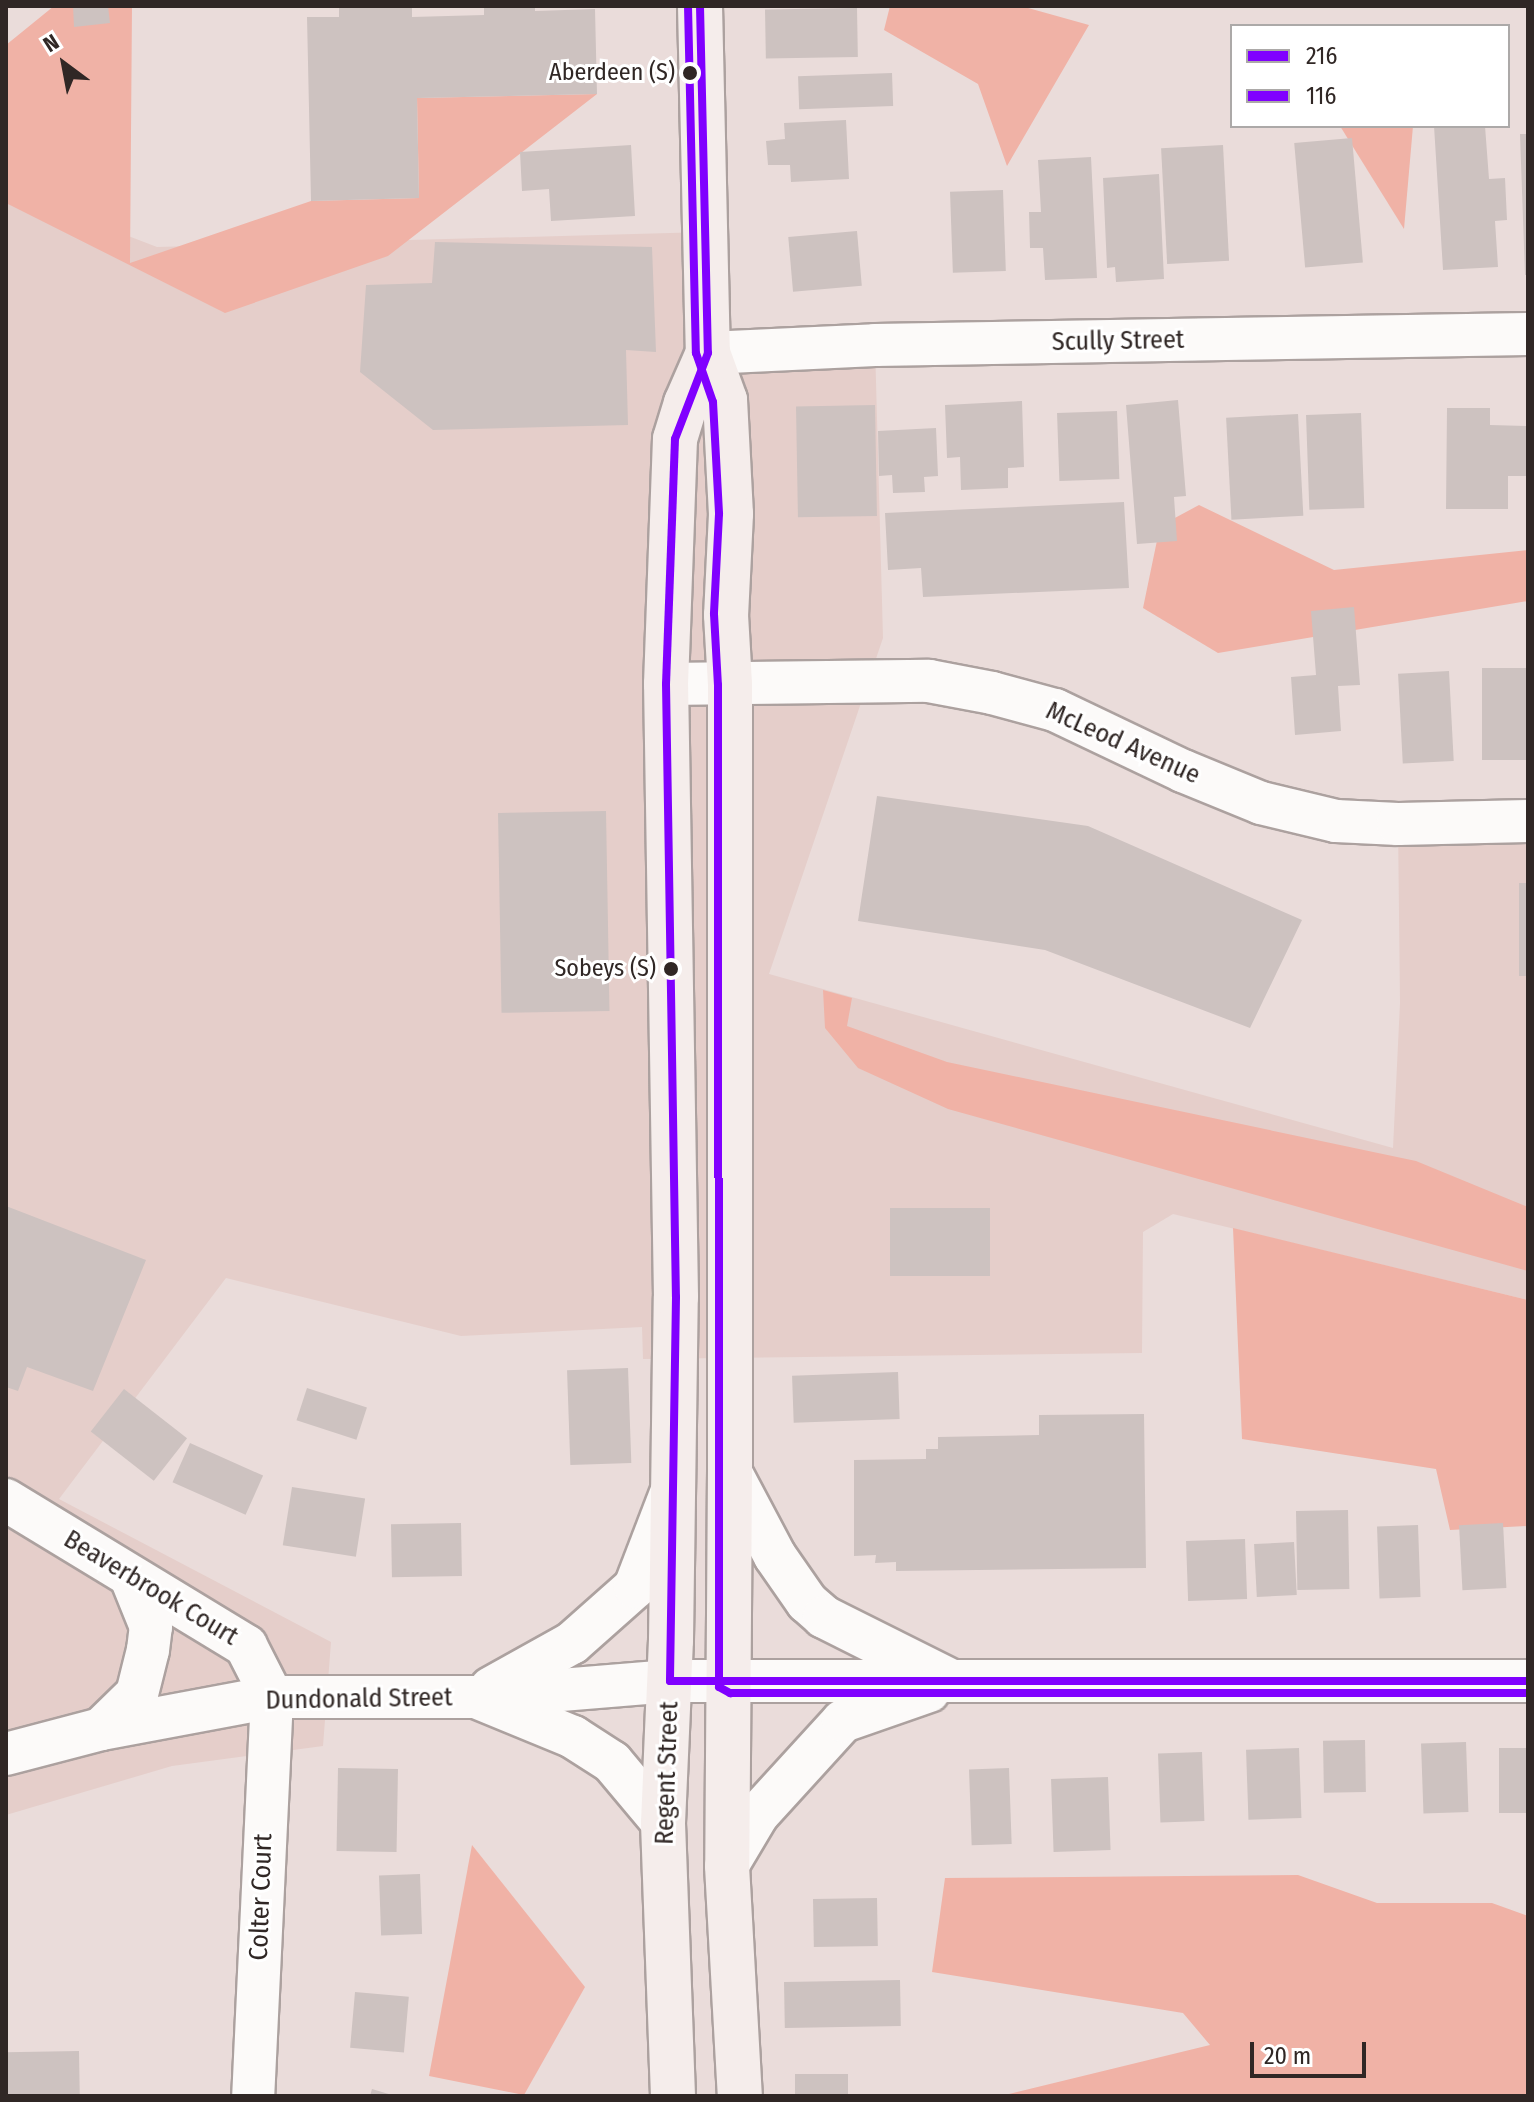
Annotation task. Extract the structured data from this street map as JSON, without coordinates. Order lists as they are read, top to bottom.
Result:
{
  "streets": {
    "main road": ["Regent Street"],
    "street": [
      "Scully Street",
      "McLeod Avenue",
      "Beaverbrook Court",
      "Dundonald Street",
      "Colter Court"
    ]
  },
  "crossings": [
    ["Scully Street", "Regent Street"],
    ["McLeod Avenue", "Regent Street"],
    ["Beaverbrook Court", "Dundonald Street"],
    ["Beaverbrook Court", "Colter Court"],
    ["Dundonald Street", "Regent Street"],
    ["Dundonald Street", "Colter Court"]
  ],
  "places": ["Aberdeen (S)", "Sobeys (S)"],
  "lines": ["transit line 216", "transit line 116"],
  "legend": ["216", "116"],
  "scale_bar": "20 m",
  "north": "top left"
}
